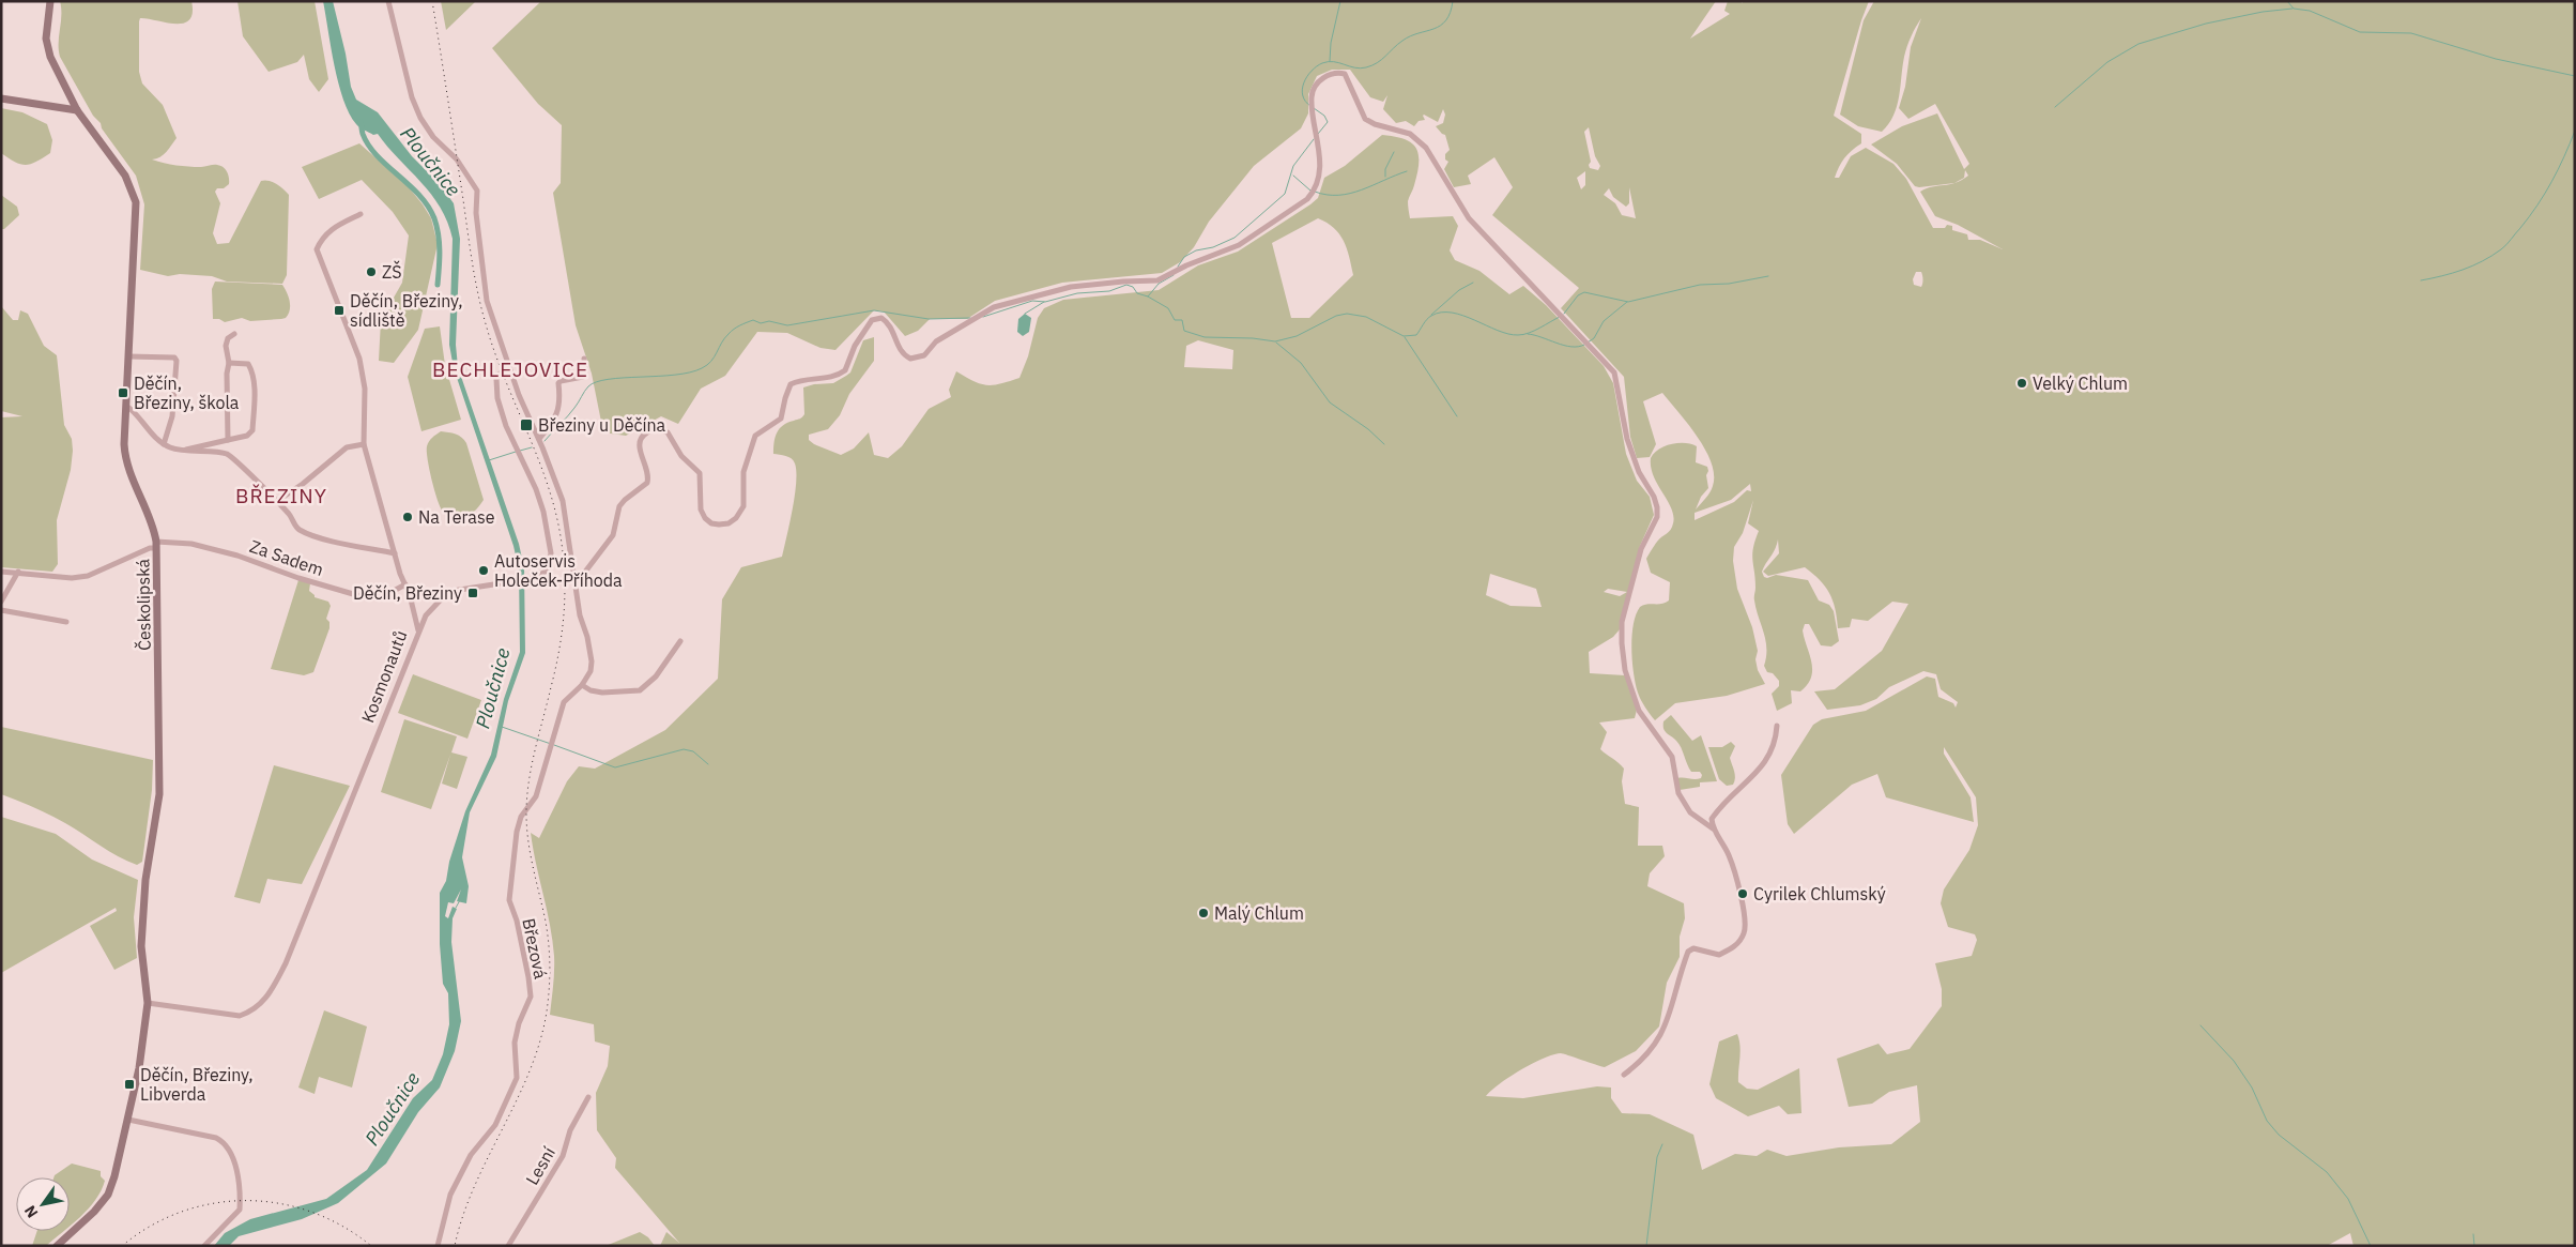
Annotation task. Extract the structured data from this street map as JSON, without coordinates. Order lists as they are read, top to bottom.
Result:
{
  "streets": {
    "main road": ["Českolipská"],
    "street": [
      "Za Sadem",
      "Kosmonautů",
      "Březová",
      "Lesní"
    ]
  },
  "crossings": [
    ["Za Sadem", "Českolipská"],
    ["Za Sadem", "Kosmonautů"],
    ["Českolipská", "Kosmonautů"]
  ],
  "districts": ["BECHLEJOVICE", "BŘEZINY"],
  "water": ["Ploučnice"],
  "places": {
    "other": [
      "ZŠ",
      "Velký Chlum",
      "Na Terase",
      "Autoservis Holeček-Příhoda",
      "Cyrilek Chlumský",
      "Malý Chlum"
    ],
    "transit": [
      "Děčín, Březiny, sídliště",
      "Děčín, Březiny, škola",
      "Březiny u Děčína",
      "Děčín, Březiny",
      "Děčín, Březiny, Libverda"
    ]
  },
  "north": "bottom left"
}
